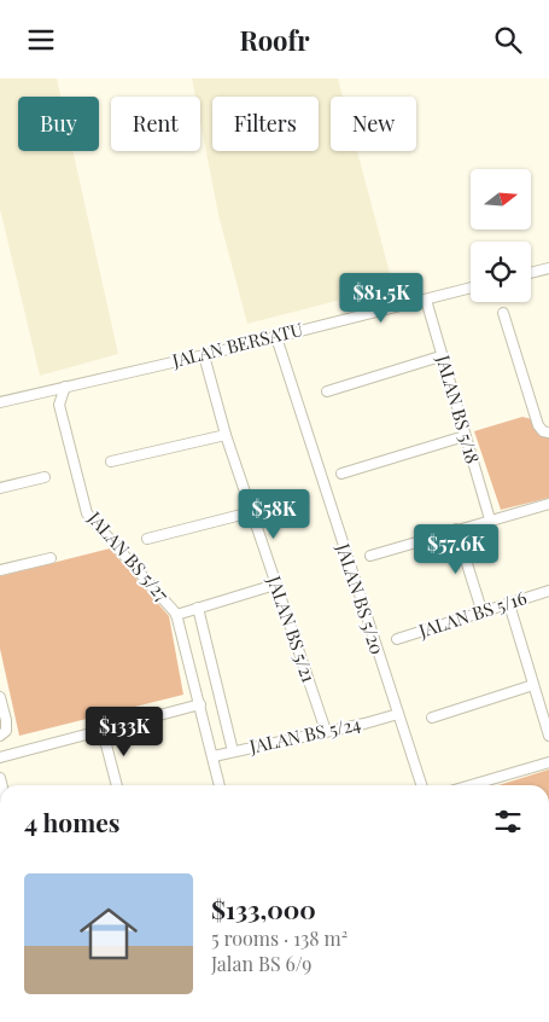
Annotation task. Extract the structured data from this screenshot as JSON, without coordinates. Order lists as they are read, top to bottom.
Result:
{
  "streets": {
    "street": [
      "JALAN BERSATU",
      "JALAN BS 5/18",
      "JALAN BS 5/27",
      "JALAN BS 5/20",
      "JALAN BS 5/16",
      "JALAN BS 5/21",
      "JALAN BS 5/24"
    ]
  },
  "crossings": [
    ["JALAN BERSATU", "JALAN BS 5/18"],
    ["JALAN BERSATU", "JALAN BS 5/27"],
    ["JALAN BERSATU", "JALAN BS 5/20"],
    ["JALAN BERSATU", "JALAN BS 5/21"],
    ["JALAN BS 5/27", "JALAN BS 5/24"],
    ["JALAN BS 5/20", "JALAN BS 5/24"],
    ["JALAN BS 5/21", "JALAN BS 5/24"]
  ],
  "north": "right",
  "page": {
    "header": "Roofr",
    "chip": [
      "Buy",
      "Rent",
      "Filters",
      "New"
    ],
    "price": [
      "$81.5K",
      "$58K",
      "$57.6K",
      "$133K"
    ],
    "heading": "4 homes",
    "list": [
      {
        "name": "$133,000",
        "note": "5 rooms · 138 m² · Jalan BS 6/9"
      }
    ]
  }
}
